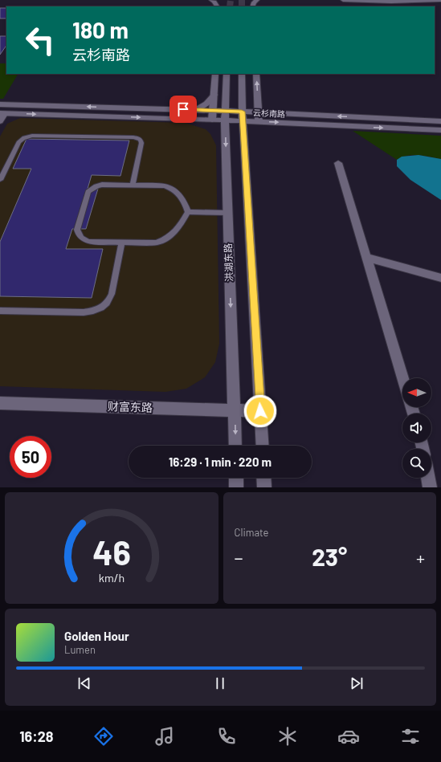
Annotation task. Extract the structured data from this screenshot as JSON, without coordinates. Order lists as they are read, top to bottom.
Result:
{
  "streets": {
    "main road": ["云杉南路", "洪湖东路", "财富东路"]
  },
  "crossings": [
    ["云杉南路", "洪湖东路"],
    ["洪湖东路", "财富东路"]
  ],
  "north": "left",
  "page": {
    "turn": ["180 m", "云杉南路"],
    "limit": "50",
    "trip": "16:29 · 1 min · 220 m",
    "tile": "Climate",
    "heat": ["−", "23°", "+"],
    "song": ["Golden Hour", "Lumen"],
    "tabs": "16:28",
    "gauge": ["46", "km/h"]
  }
}
